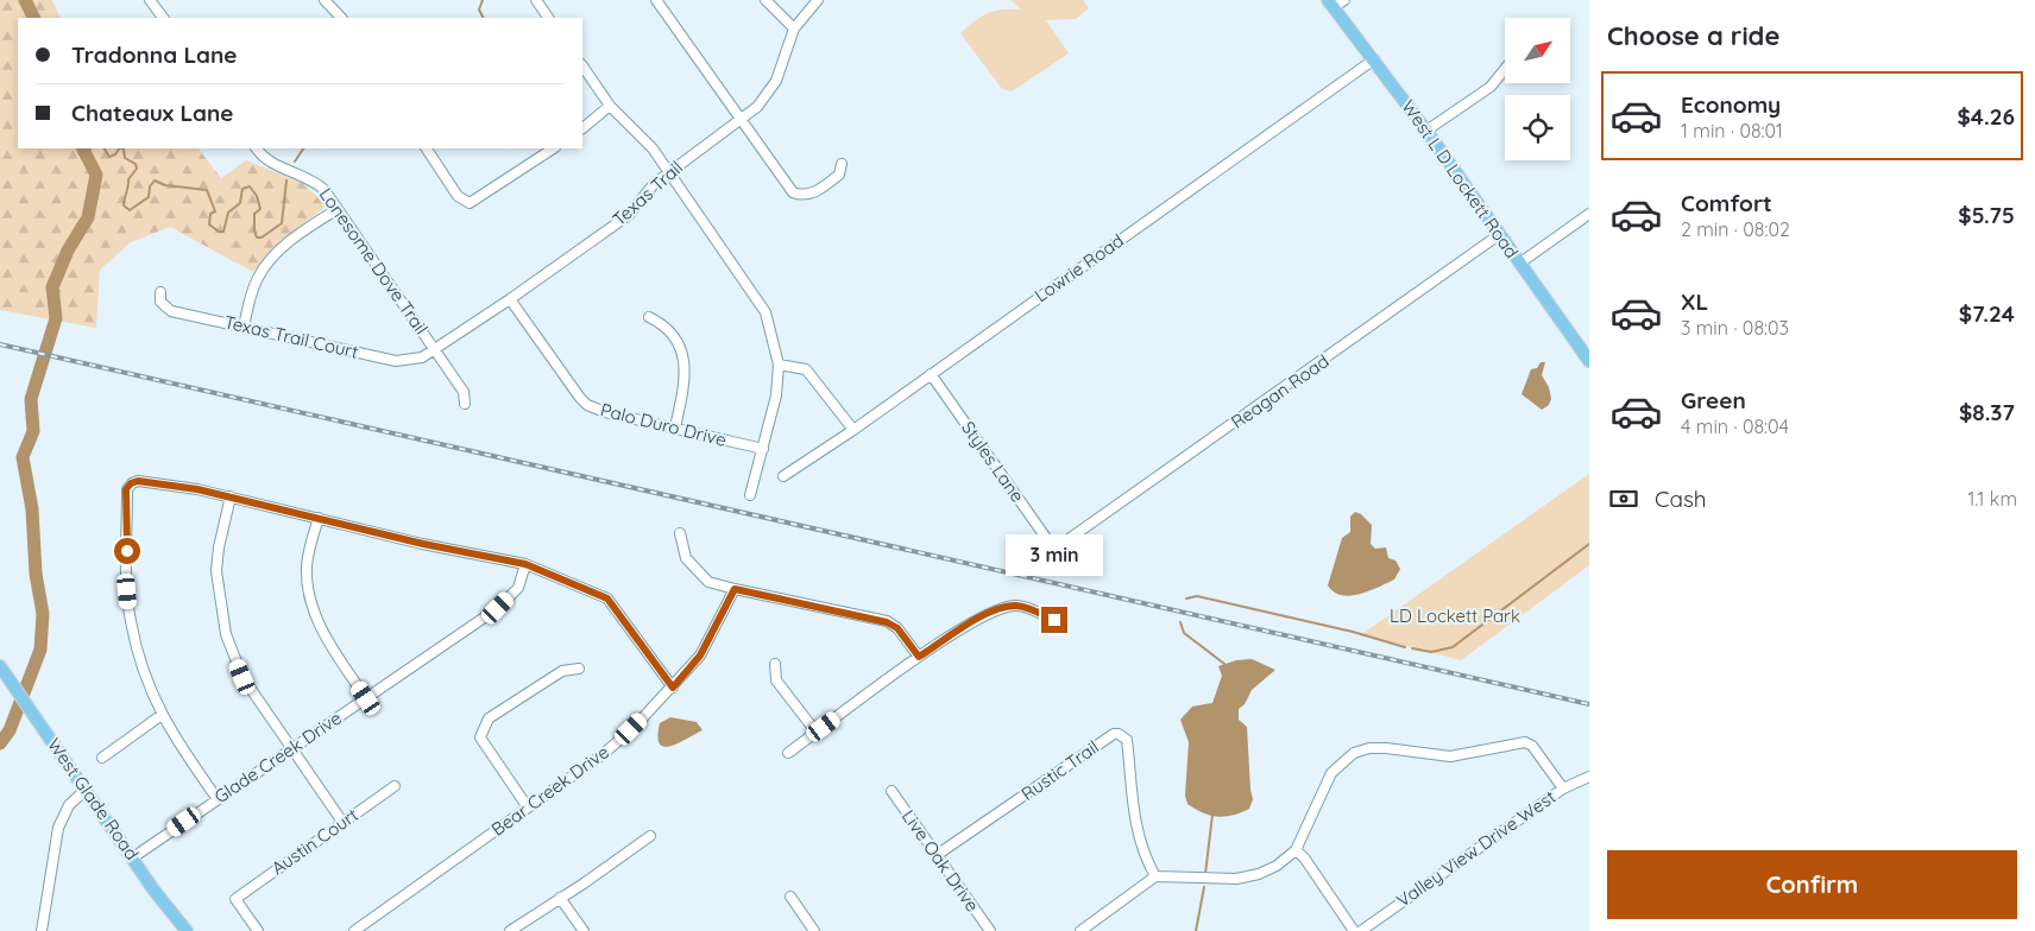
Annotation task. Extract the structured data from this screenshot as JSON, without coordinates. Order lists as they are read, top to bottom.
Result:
{
  "streets": {
    "main road": ["West L D Lockett Road", "West Glade Road"],
    "street": [
      "Texas Trail",
      "Lonesome Dove Trail",
      "Lowrie Road",
      "Texas Trail Court",
      "Reagan Road",
      "Palo Duro Drive",
      "Styles Lane",
      "Glade Creek Drive",
      "Rustic Trail",
      "Bear Creek Drive",
      "Austin Court",
      "Valley View Drive West",
      "Live Oak Drive"
    ]
  },
  "crossings": [
    ["West L D Lockett Road", "Lowrie Road"],
    ["West L D Lockett Road", "Reagan Road"],
    ["Texas Trail", "Lonesome Dove Trail"],
    ["Texas Trail", "Texas Trail Court"],
    ["Texas Trail", "Palo Duro Drive"],
    ["Lonesome Dove Trail", "Texas Trail Court"],
    ["Lowrie Road", "Styles Lane"],
    ["Reagan Road", "Styles Lane"],
    ["Glade Creek Drive", "West Glade Road"],
    ["Rustic Trail", "Live Oak Drive"]
  ],
  "parks": ["LD Lockett Park"],
  "north": "top right",
  "page": {
    "heading": "Choose a ride",
    "banner": ["Tradonna Lane", "Chateaux Lane"],
    "list": [
      {
        "name": "Economy",
        "note": "1 min · 08:01",
        "value": "$4.26"
      },
      {
        "name": "Comfort",
        "note": "2 min · 08:02",
        "value": "$5.75"
      },
      {
        "name": "XL",
        "note": "3 min · 08:03",
        "value": "$7.24"
      },
      {
        "name": "Green",
        "note": "4 min · 08:04",
        "value": "$8.37"
      }
    ],
    "pay": ["Cash", "1.1 km"],
    "bubble": "3 min",
    "buttons": "Confirm"
  }
}
